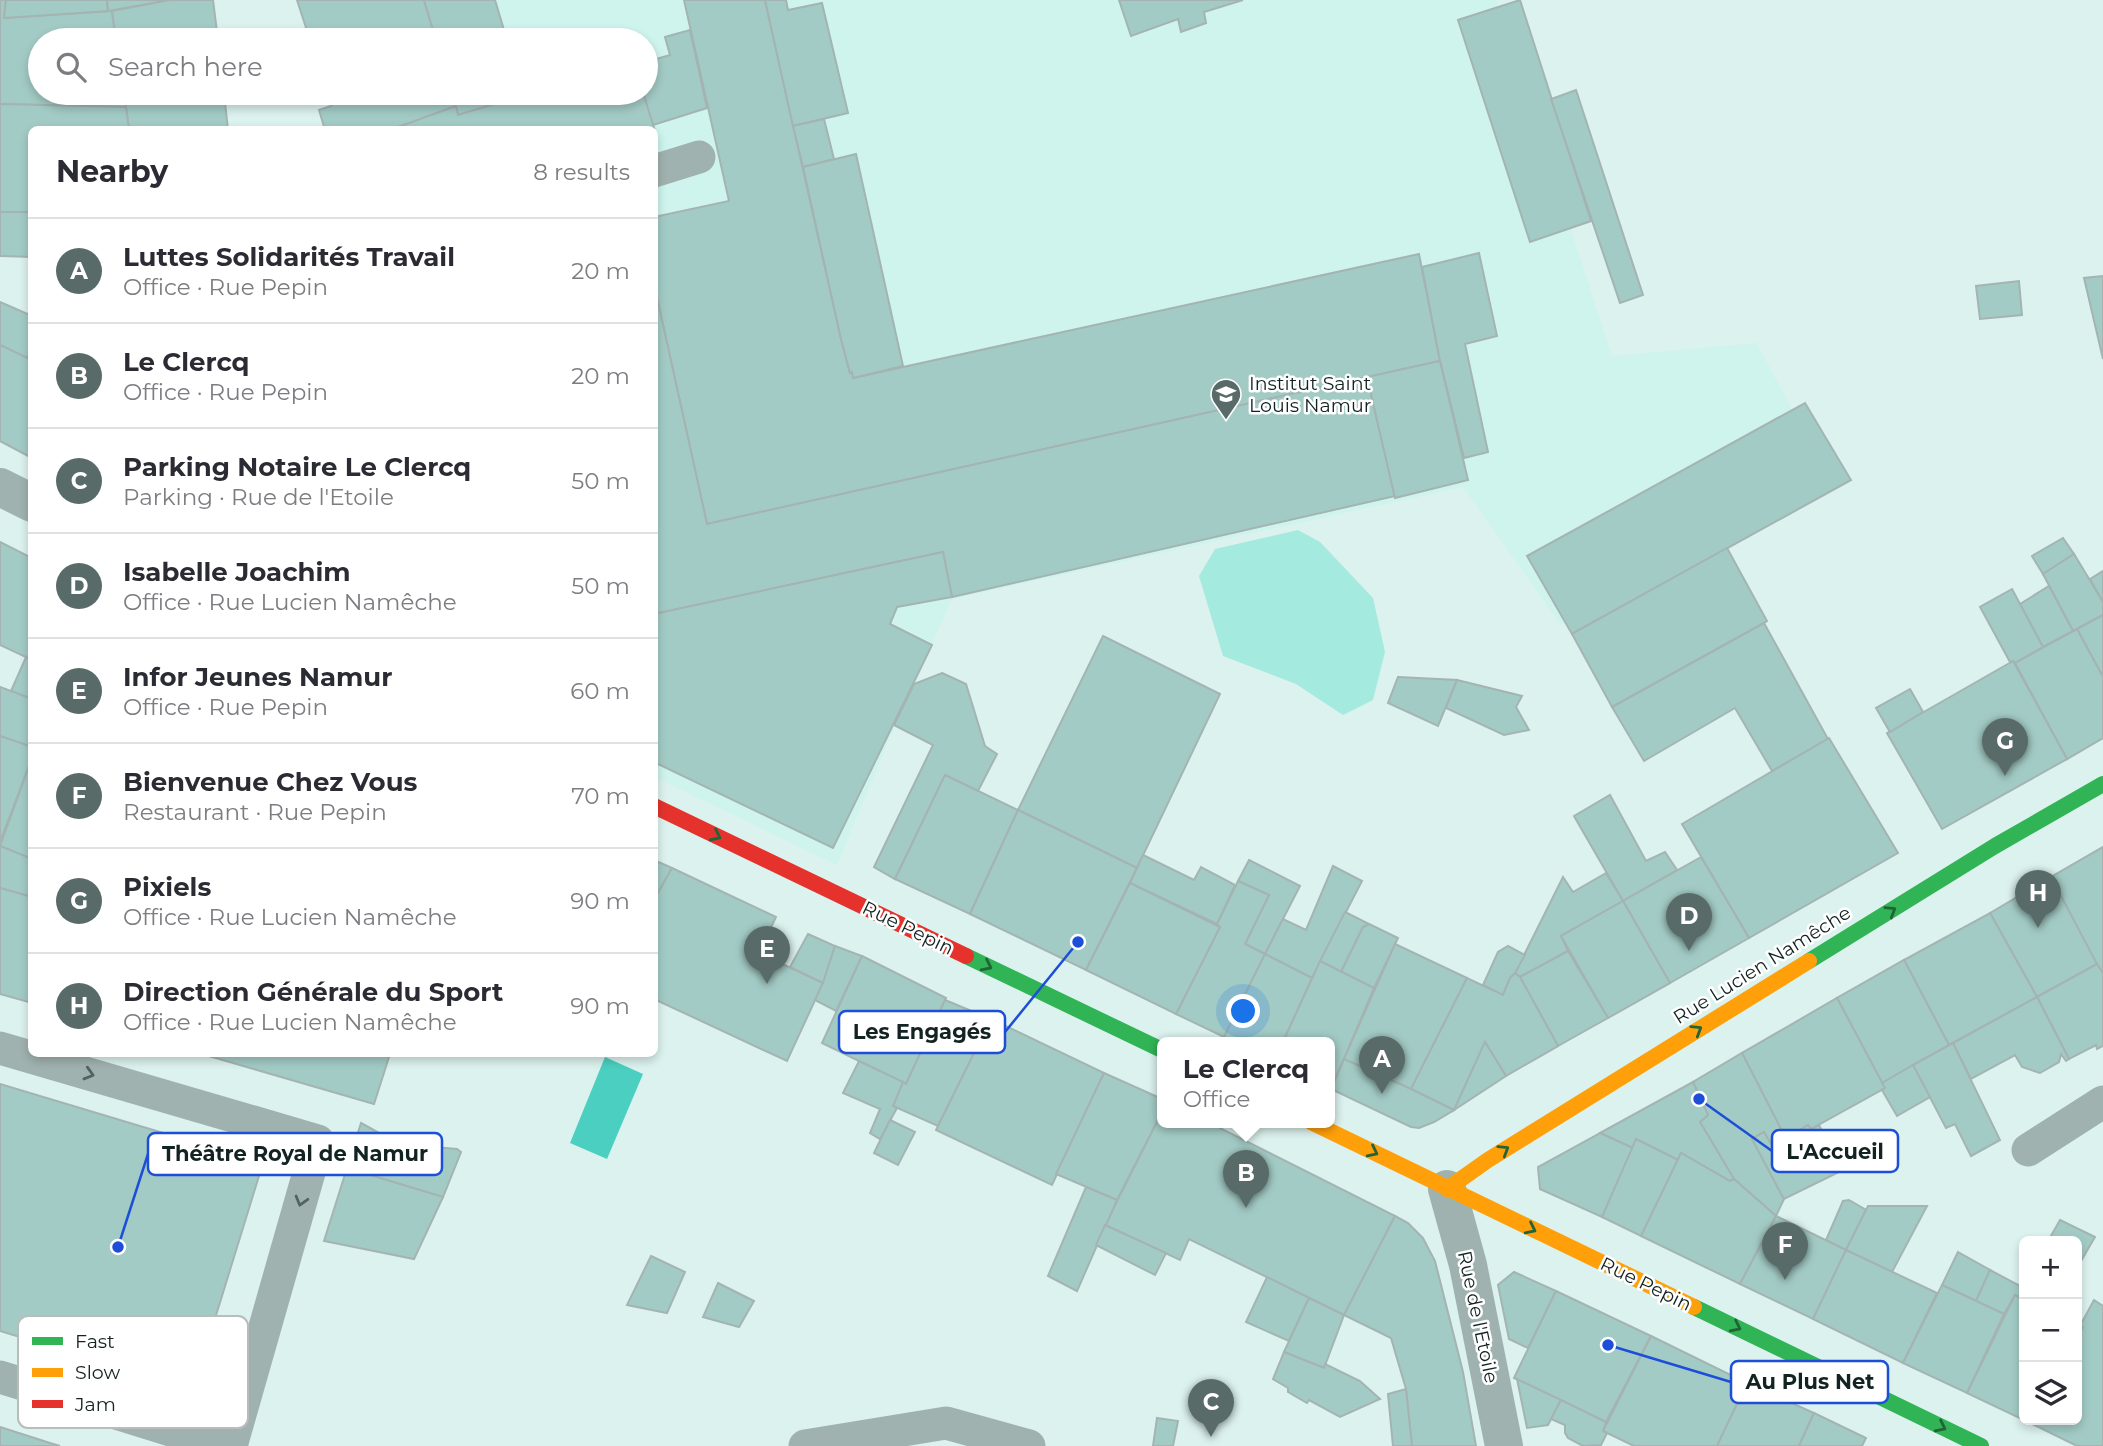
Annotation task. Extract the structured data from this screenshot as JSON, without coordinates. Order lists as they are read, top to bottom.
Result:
{
  "streets": {
    "street": ["Rue Pepin", "Rue Lucien Namêche", "Rue de l'Etoile"]
  },
  "crossings": [
    ["Rue Pepin", "Rue Lucien Namêche"],
    ["Rue Pepin", "Rue de l'Etoile"],
    ["Rue Lucien Namêche", "Rue de l'Etoile"]
  ],
  "one_way": ["Rue Pepin", "Rue Lucien Namêche"],
  "places": {
    "school or university": ["Institut Saint Louis Namur"],
    "other": [
      "Les Engagés",
      "L'Accueil",
      "Théâtre Royal de Namur",
      "Au Plus Net"
    ]
  },
  "legend": ["Fast", "Slow", "Jam"],
  "page": {
    "search": "Search here",
    "heading": ["Nearby", "8 results"],
    "list": [
      {
        "mark": "A",
        "name": "Luttes Solidarités Travail",
        "note": "Office · Rue Pepin",
        "value": "20 m"
      },
      {
        "mark": "B",
        "name": "Le Clercq",
        "note": "Office · Rue Pepin",
        "value": "20 m"
      },
      {
        "mark": "C",
        "name": "Parking Notaire Le Clercq",
        "note": "Parking · Rue de l'Etoile",
        "value": "50 m"
      },
      {
        "mark": "D",
        "name": "Isabelle Joachim",
        "note": "Office · Rue Lucien Namêche",
        "value": "50 m"
      },
      {
        "mark": "E",
        "name": "Infor Jeunes Namur",
        "note": "Office · Rue Pepin",
        "value": "60 m"
      },
      {
        "mark": "F",
        "name": "Bienvenue Chez Vous",
        "note": "Restaurant · Rue Pepin",
        "value": "70 m"
      },
      {
        "mark": "G",
        "name": "Pixiels",
        "note": "Office · Rue Lucien Namêche",
        "value": "90 m"
      },
      {
        "mark": "H",
        "name": "Direction Générale du Sport",
        "note": "Office · Rue Lucien Namêche",
        "value": "90 m"
      }
    ],
    "pins": [
      "G",
      "H",
      "D",
      "E",
      "A",
      "B",
      "F",
      "C"
    ],
    "popup": ["Le Clercq", "Office"],
    "map_buttons": ["+", "−"]
  }
}
